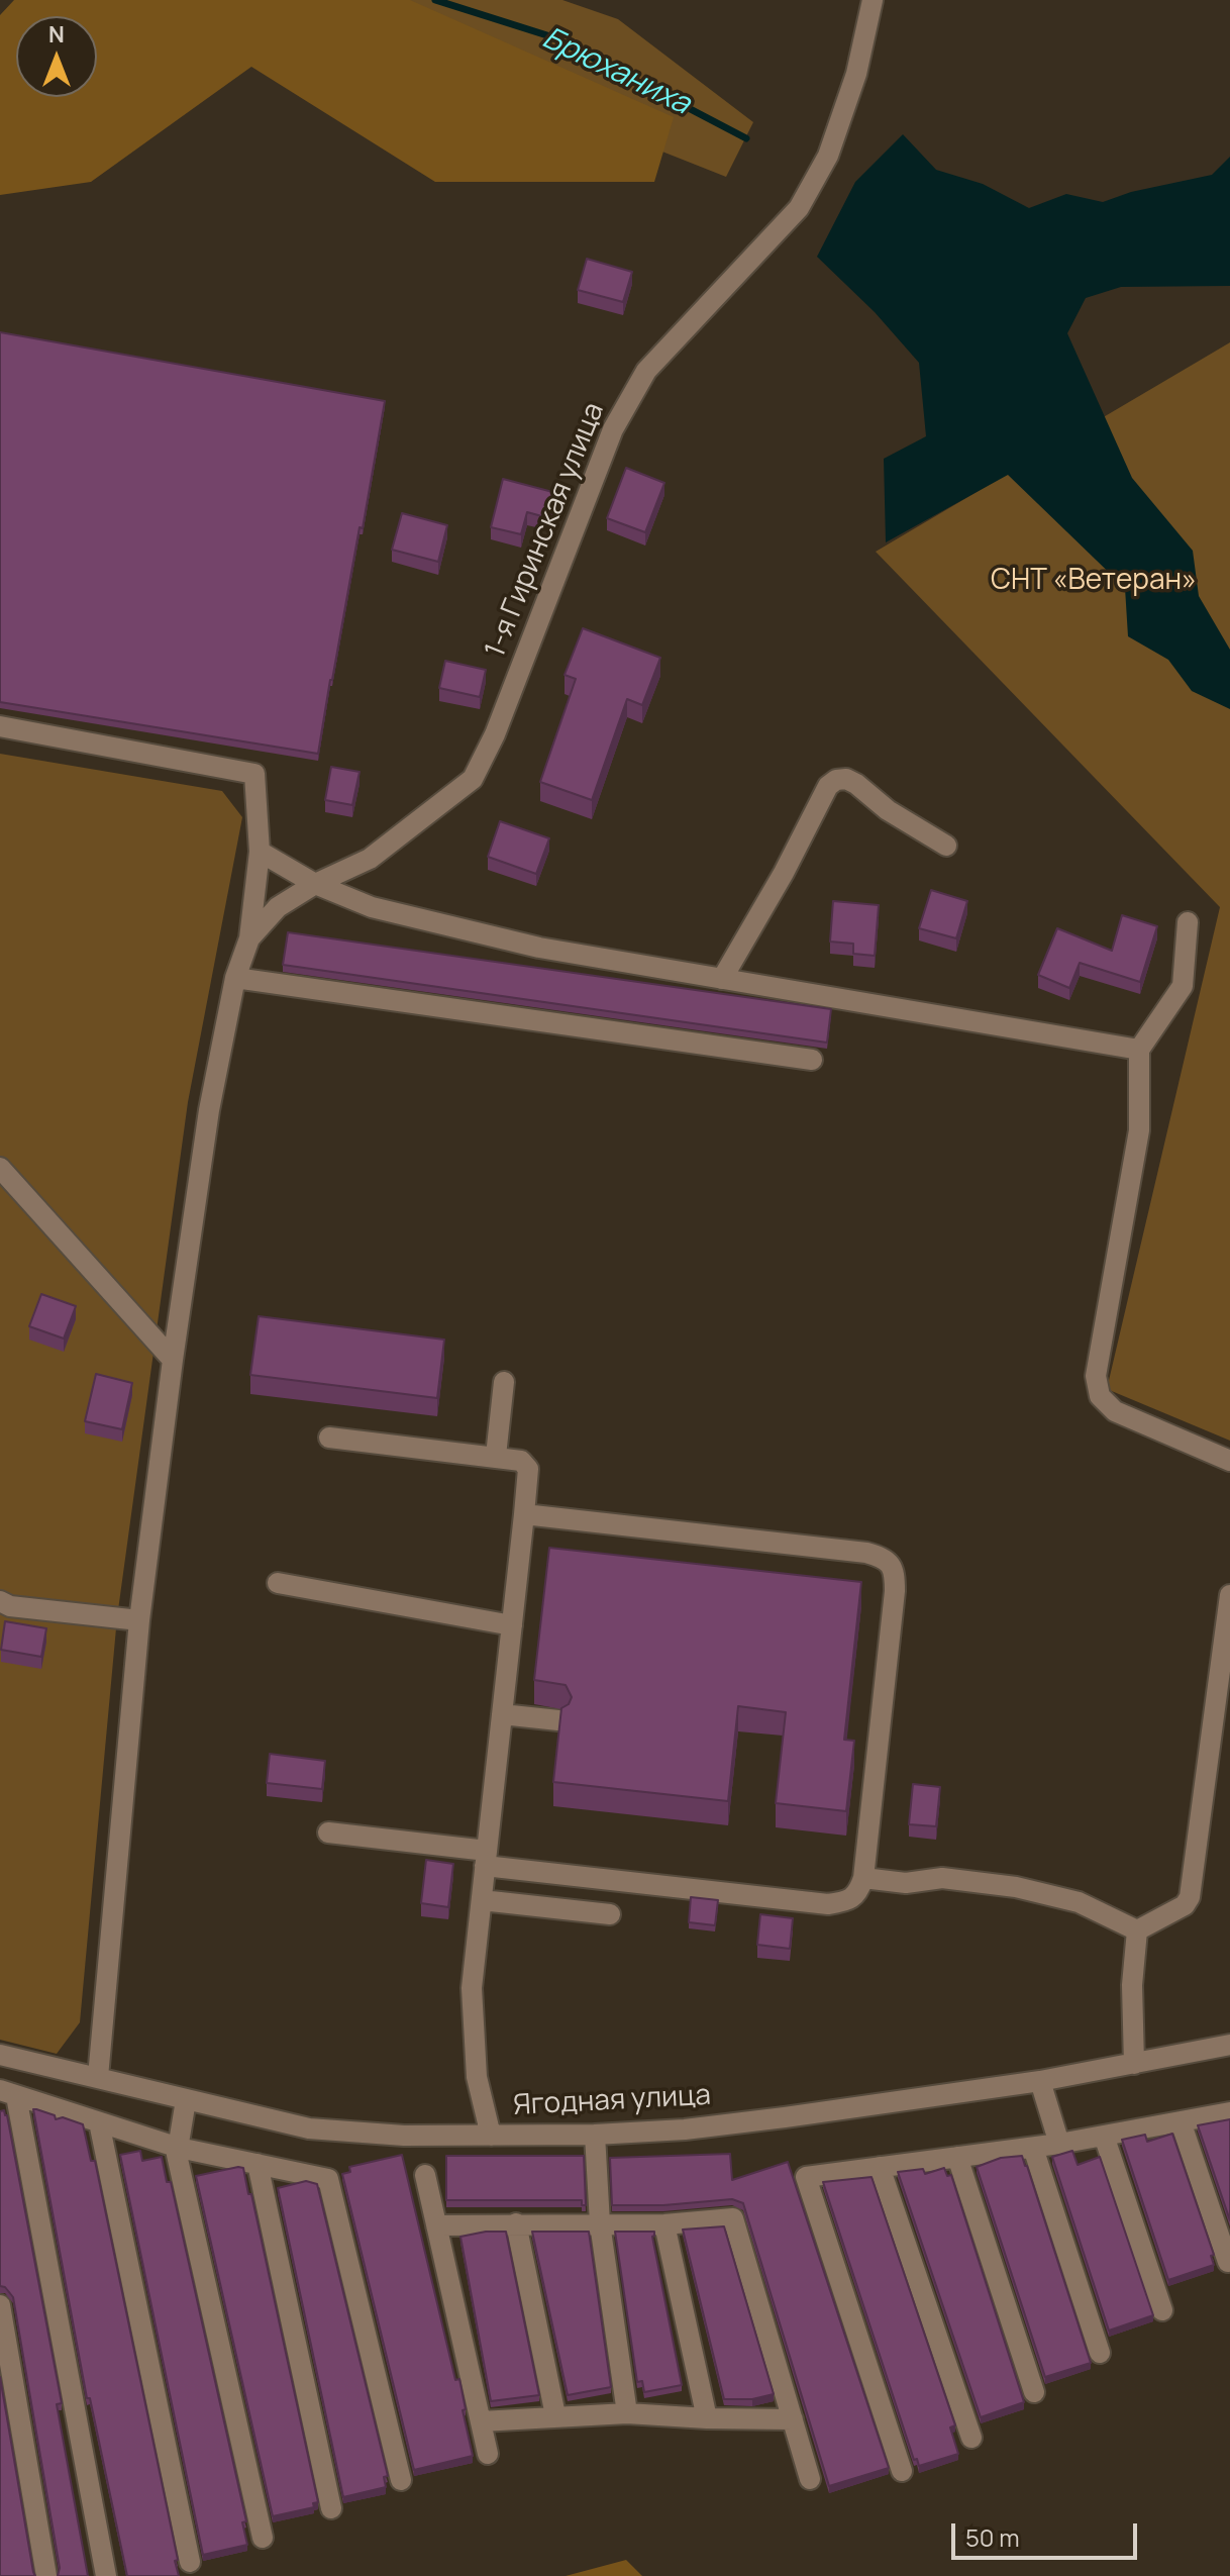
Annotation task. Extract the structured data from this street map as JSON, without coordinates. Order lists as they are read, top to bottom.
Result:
{
  "streets": {
    "street": ["1-я Гиринская улица", "Ягодная улица"]
  },
  "water": ["Брюханиха"],
  "parks": ["СНТ «Ветеран»"],
  "scale_bar": "50 m",
  "north": "top"
}
